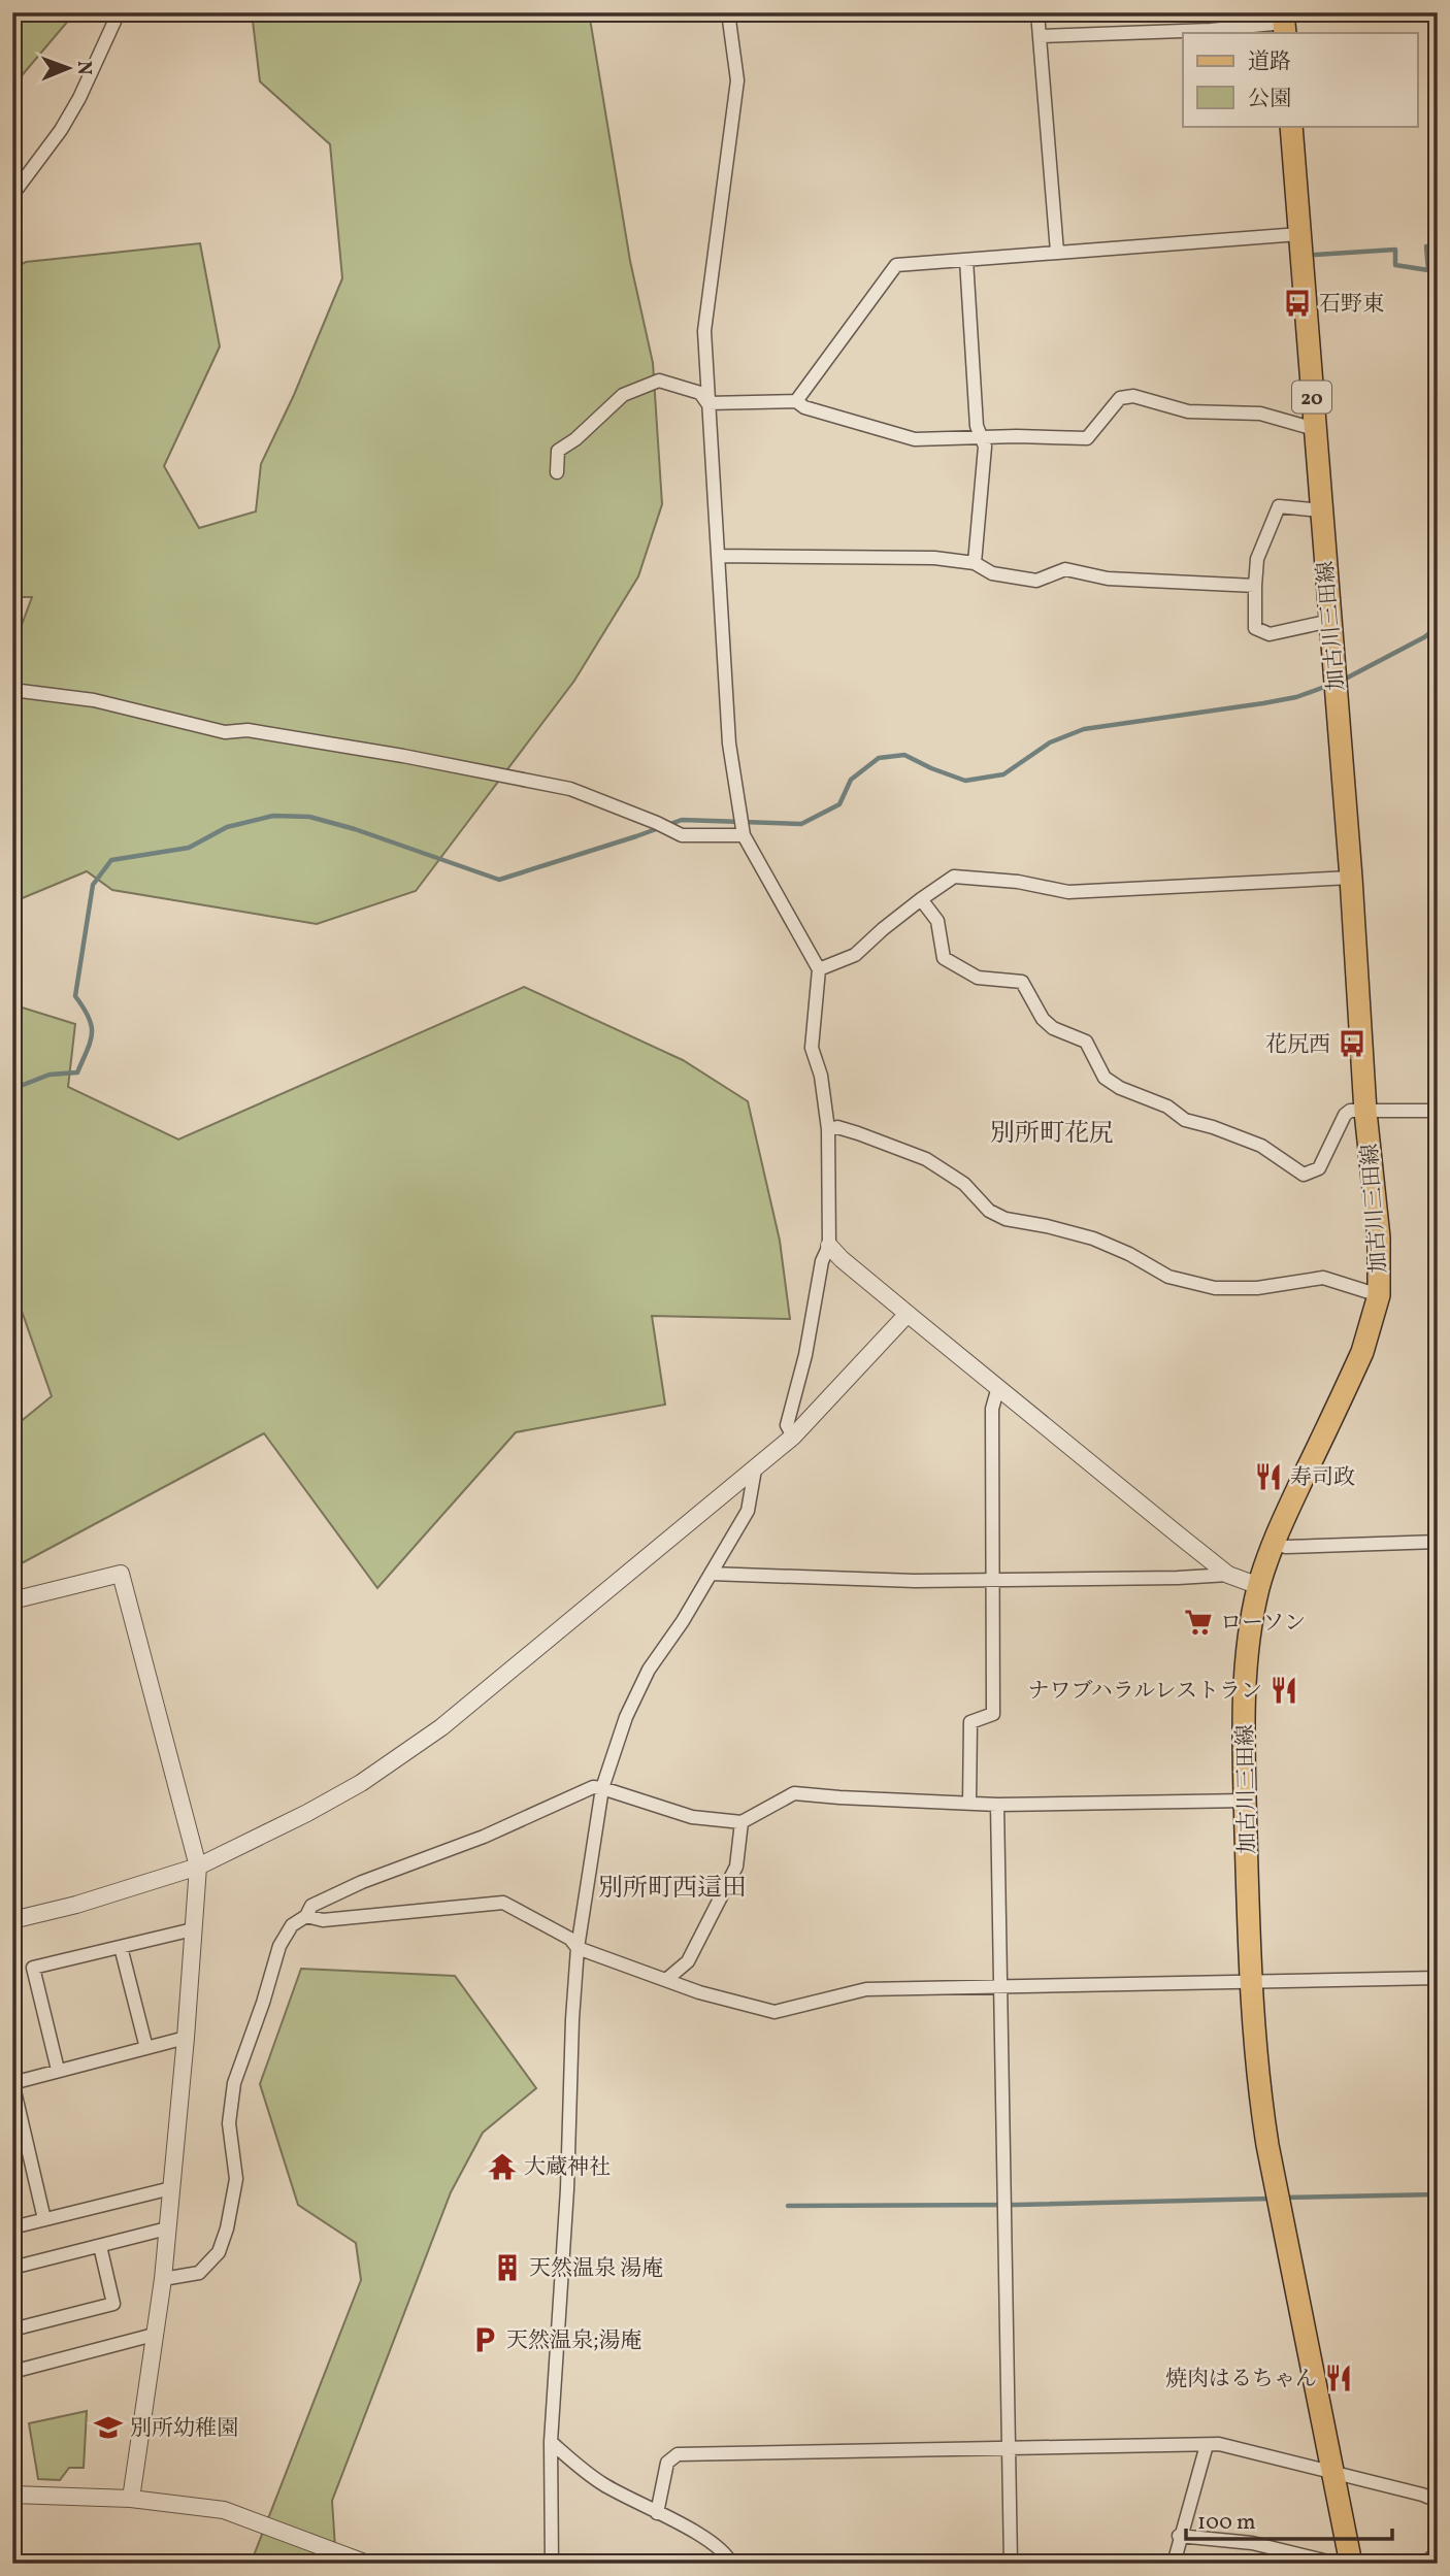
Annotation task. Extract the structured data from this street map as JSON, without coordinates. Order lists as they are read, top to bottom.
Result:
{
  "streets": {
    "main road": ["20", "加古川三田線"]
  },
  "districts": ["別所町花尻", "別所町西這田"],
  "places": {
    "bus stop": ["石野東", "花尻西"],
    "restaurant": ["寿司政", "ナワブハラルレストラン", "焼肉はるちゃん"],
    "supermarket": ["ローソン"],
    "temple": ["大蔵神社"],
    "building": ["天然温泉 湯庵"],
    "parking": ["天然温泉;湯庵"],
    "school or university": ["別所幼稚園"]
  },
  "legend": ["道路", "公園"],
  "scale_bar": "100 m",
  "north": "right"
}
